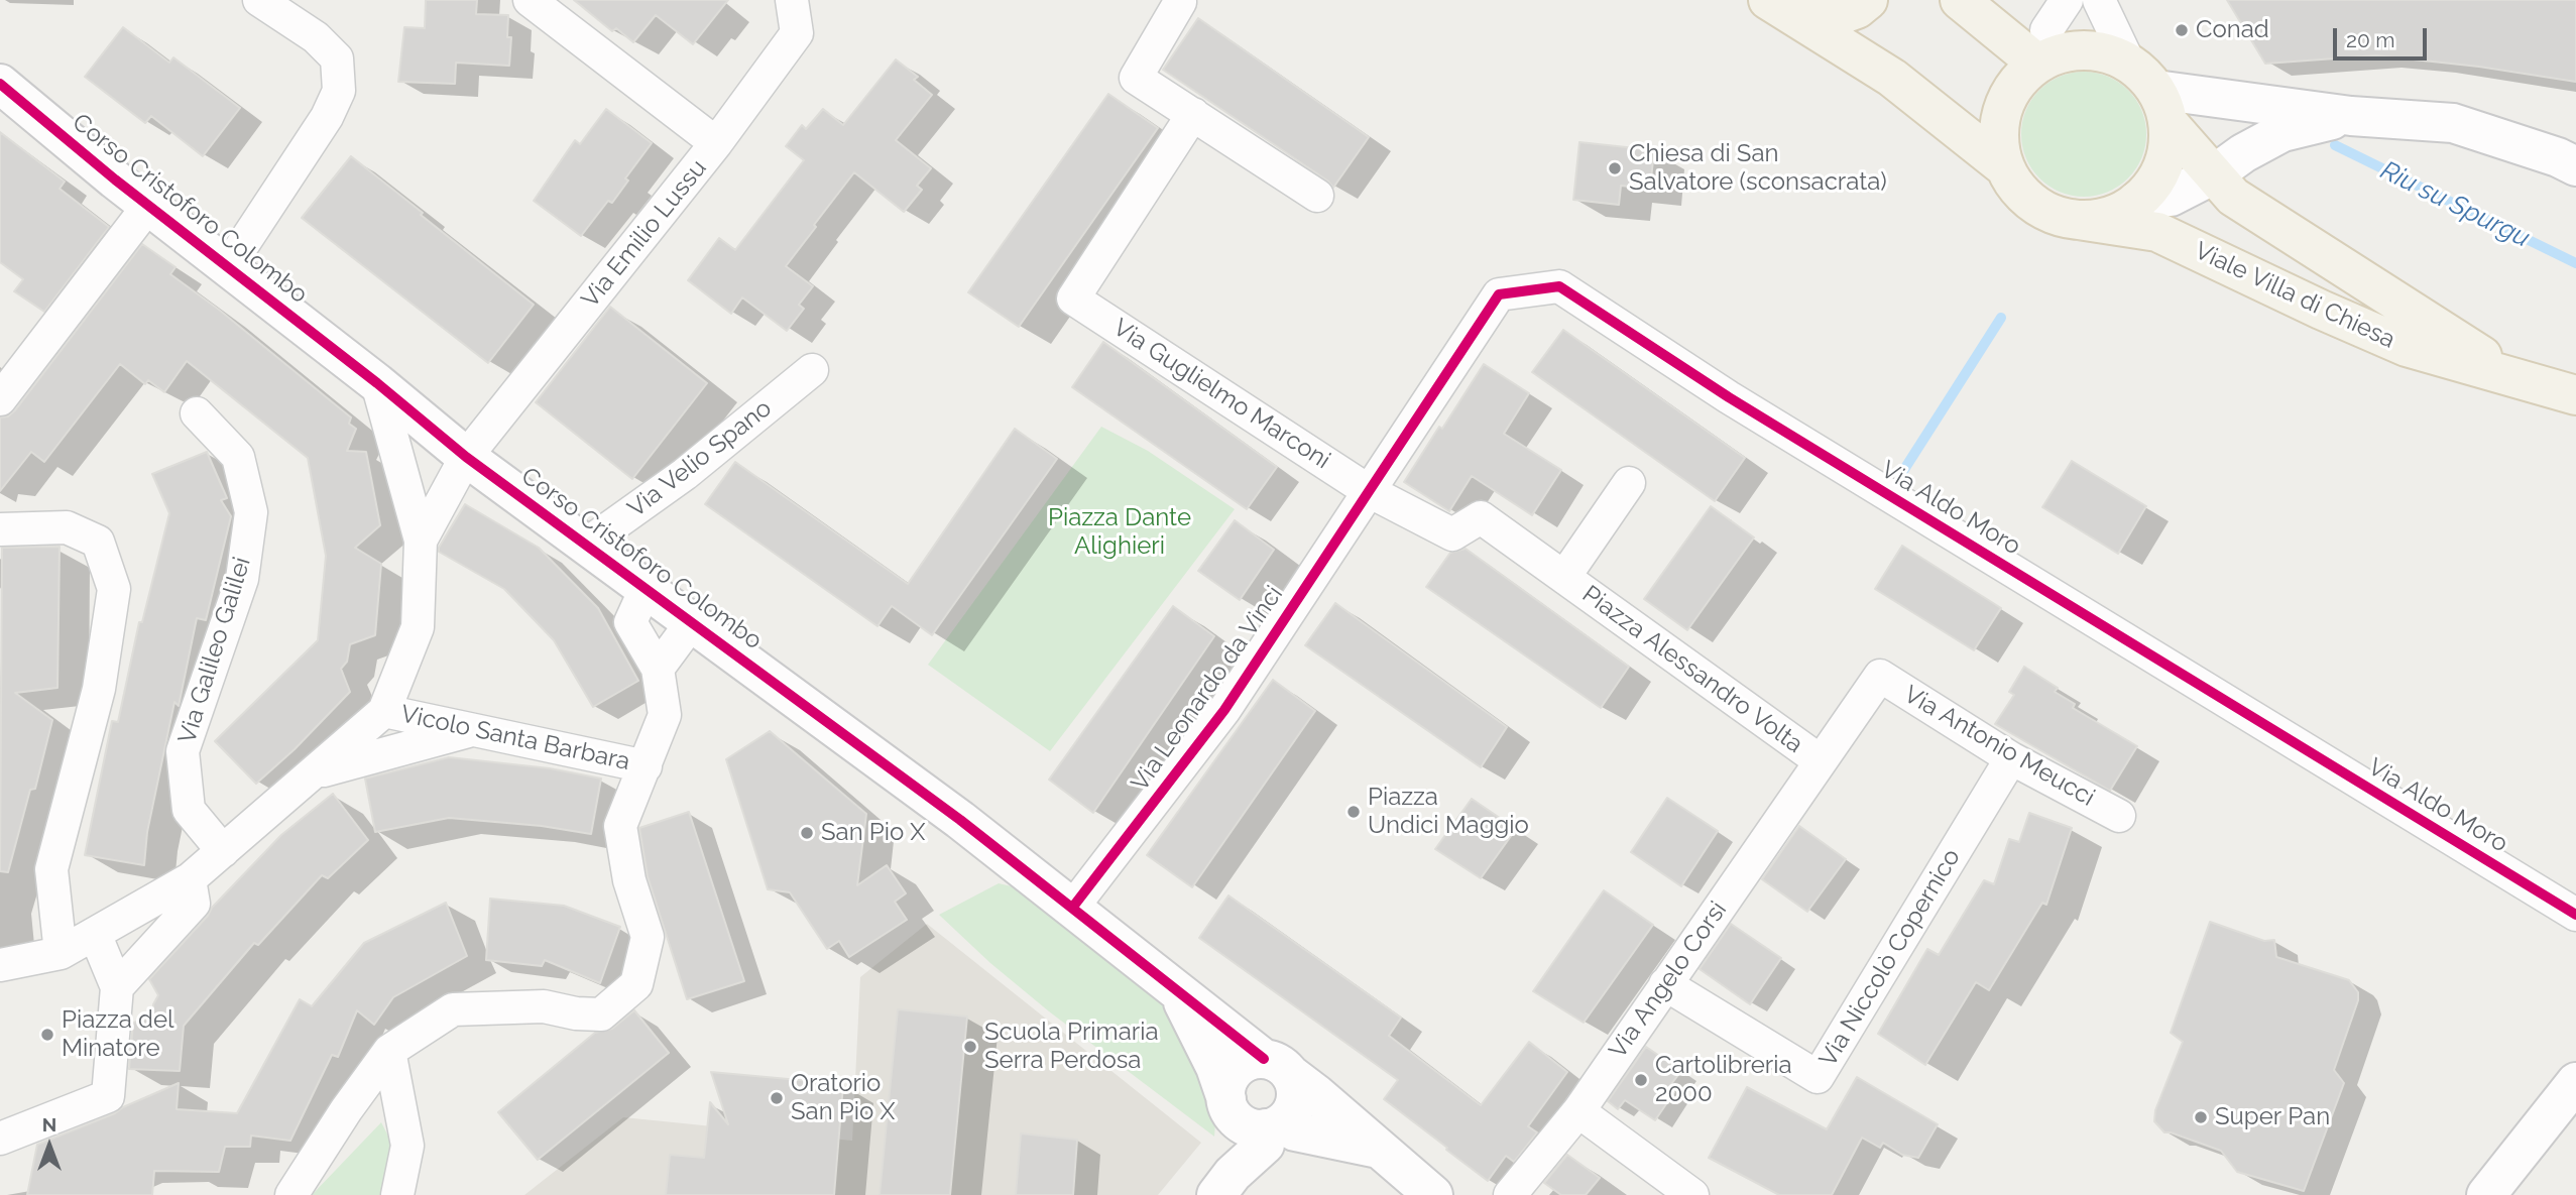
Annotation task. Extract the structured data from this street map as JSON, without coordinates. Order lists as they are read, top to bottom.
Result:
{
  "streets": {
    "main road": ["Viale Villa di Chiesa"],
    "street": [
      "Corso Cristoforo Colombo",
      "Via Emilio Lussu",
      "Via Guglielmo Marconi",
      "Via Velio Spano",
      "Via Aldo Moro",
      "Via Galileo Galilei",
      "Piazza Alessandro Volta",
      "Via Leonardo da Vinci",
      "Vicolo Santa Barbara",
      "Via Antonio Meucci",
      "Via Niccolò Copernico",
      "Via Angelo Corsi"
    ]
  },
  "crossings": [
    ["Corso Cristoforo Colombo", "Via Emilio Lussu"],
    ["Corso Cristoforo Colombo", "Via Velio Spano"],
    ["Corso Cristoforo Colombo", "Via Leonardo da Vinci"],
    ["Via Guglielmo Marconi", "Via Aldo Moro"],
    ["Via Guglielmo Marconi", "Piazza Alessandro Volta"],
    ["Via Guglielmo Marconi", "Via Leonardo da Vinci"],
    ["Via Aldo Moro", "Piazza Alessandro Volta"],
    ["Via Aldo Moro", "Via Leonardo da Vinci"],
    ["Piazza Alessandro Volta", "Via Leonardo da Vinci"],
    ["Piazza Alessandro Volta", "Via Angelo Corsi"],
    ["Via Antonio Meucci", "Via Niccolò Copernico"],
    ["Via Antonio Meucci", "Via Angelo Corsi"],
    ["Via Niccolò Copernico", "Via Angelo Corsi"]
  ],
  "water": ["Riu su Spurgu"],
  "parks": ["Piazza Dante Alighieri"],
  "places": [
    "Conad",
    "Chiesa di San Salvatore (sconsacrata)",
    "Piazza Undici Maggio",
    "San Pio X",
    "Piazza del Minatore",
    "Scuola Primaria Serra Perdosa",
    "Cartolibreria 2000",
    "Oratorio San Pio X",
    "Super Pan"
  ],
  "scale_bar": "20 m",
  "north": "top"
}
